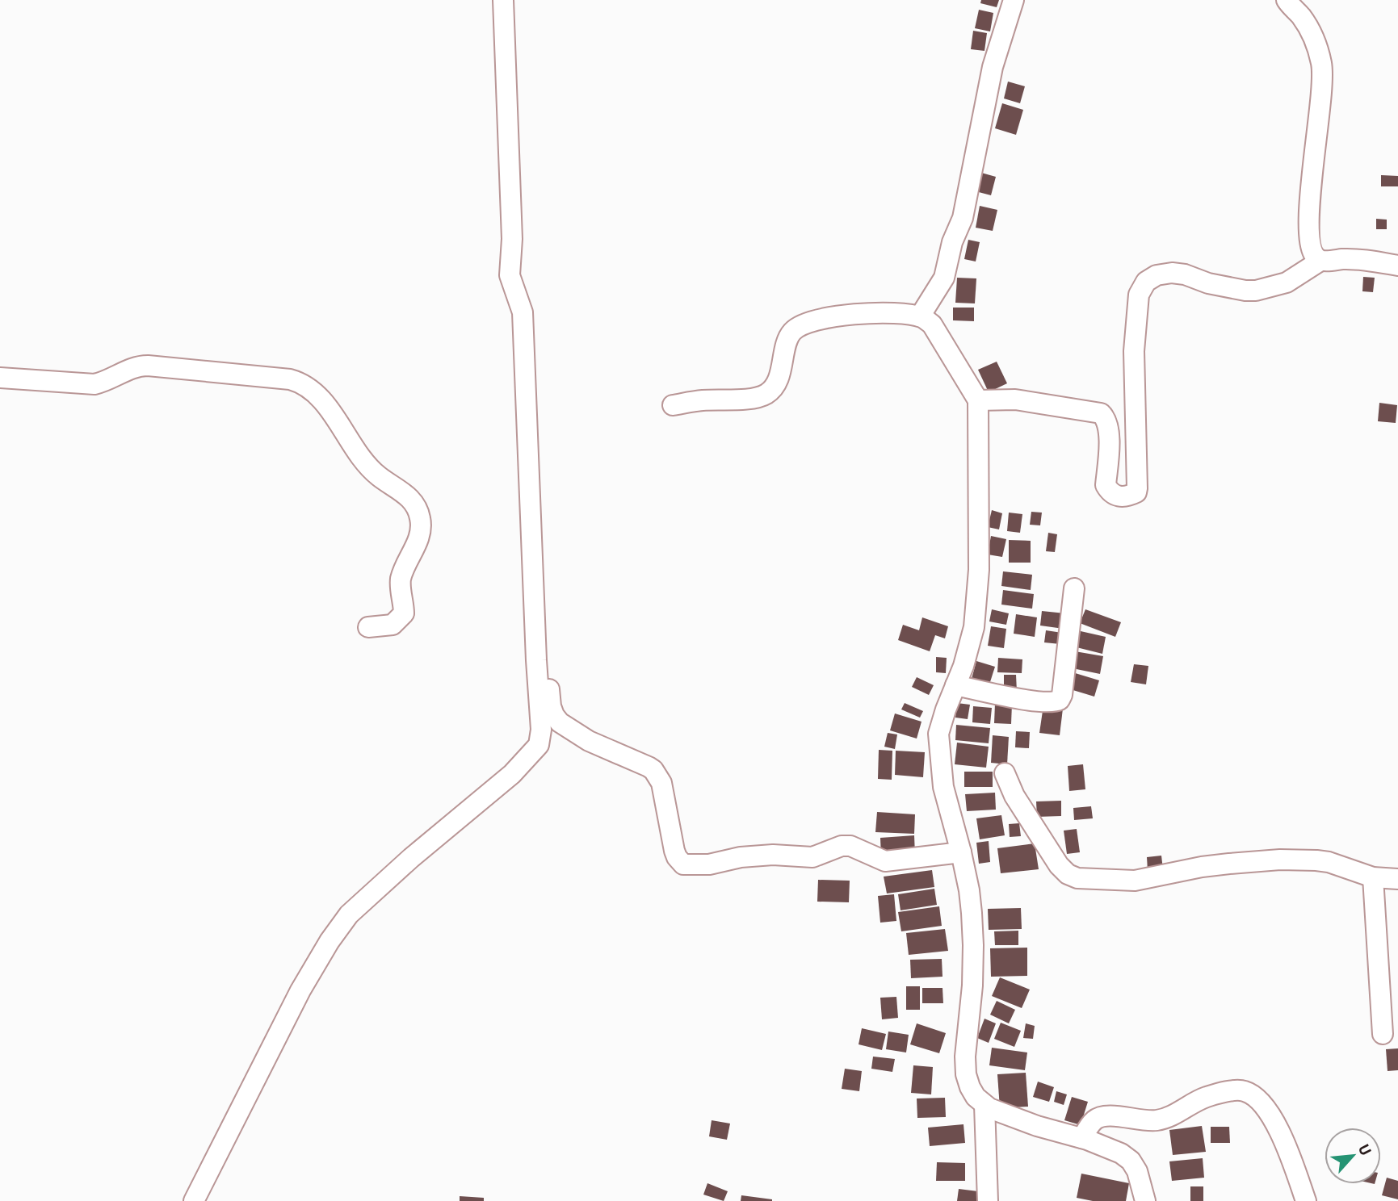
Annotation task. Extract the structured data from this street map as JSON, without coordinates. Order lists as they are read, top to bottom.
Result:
{
  "north": "top right"
}
